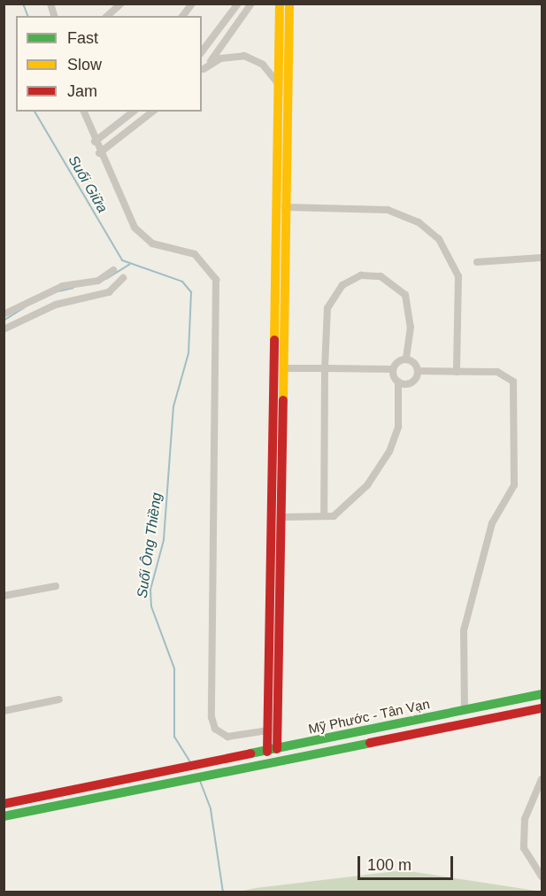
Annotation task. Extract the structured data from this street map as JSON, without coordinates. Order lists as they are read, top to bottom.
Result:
{
  "streets": {
    "street": ["Mỹ Phước - Tân Vạn"]
  },
  "water": ["Suối Giữa", "Suối Ông Thiềng"],
  "legend": ["Fast", "Slow", "Jam"],
  "scale_bar": "100 m"
}
